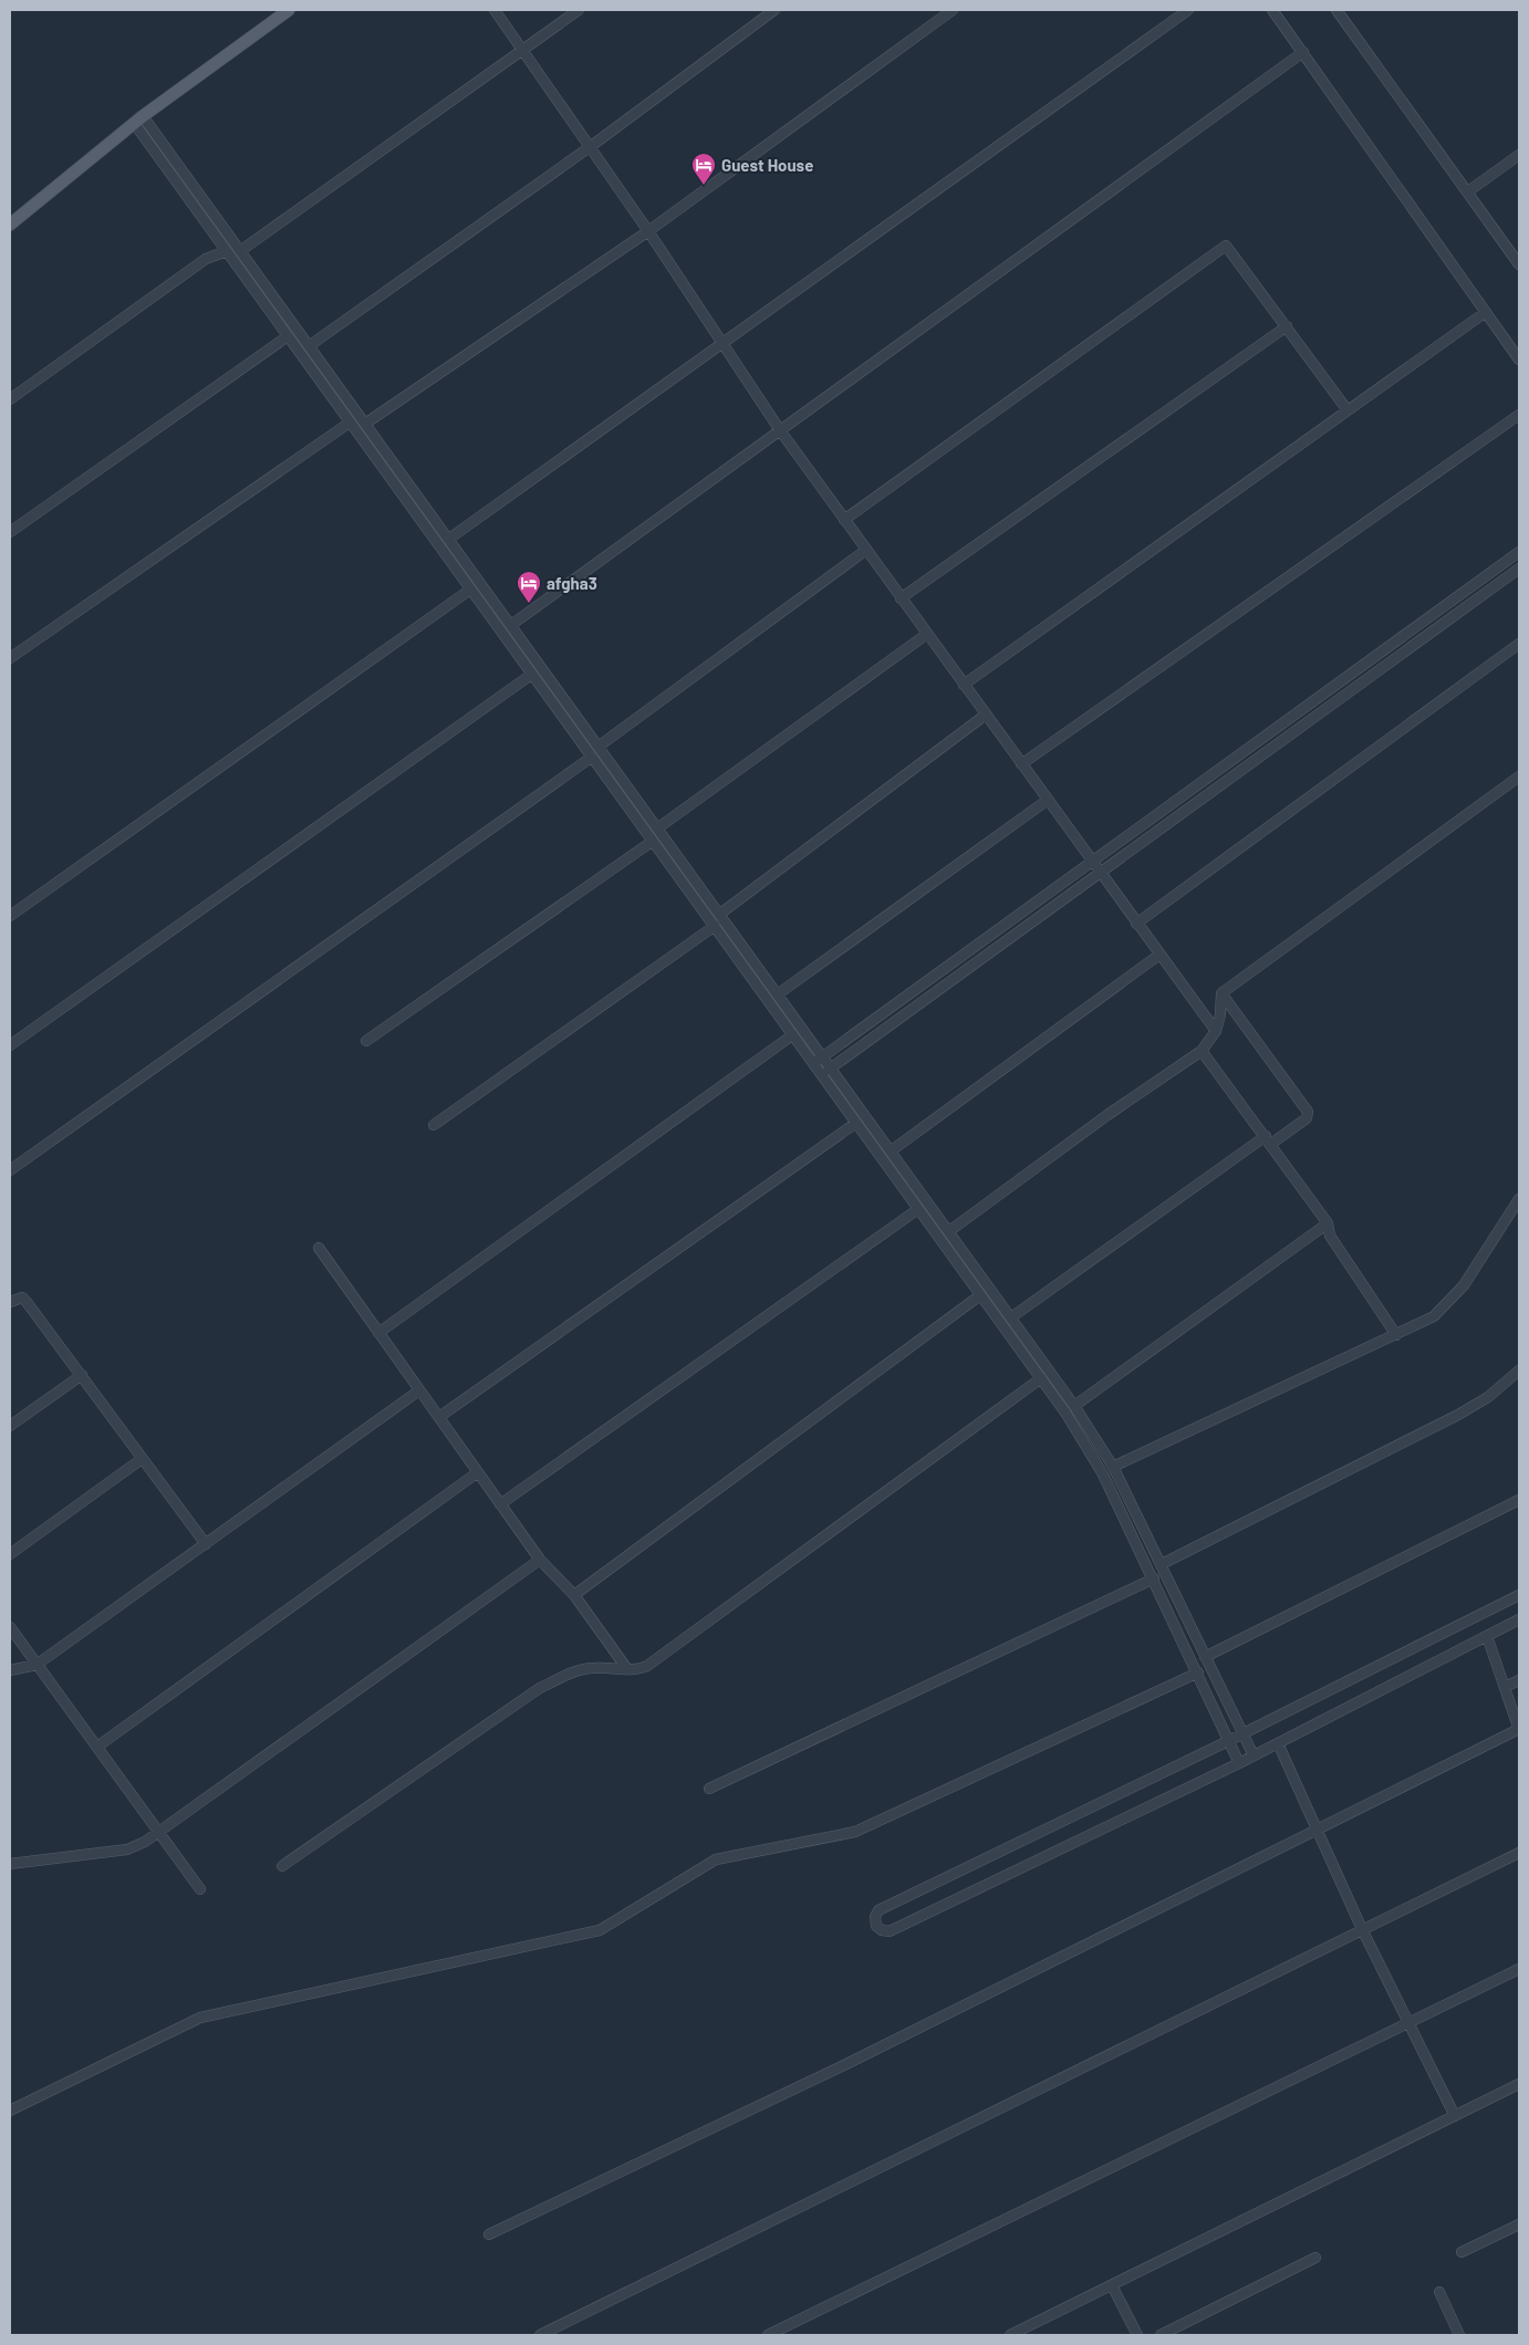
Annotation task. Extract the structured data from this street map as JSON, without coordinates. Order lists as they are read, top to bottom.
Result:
{
  "places": {
    "hotel": ["Guest House", "afgha3"]
  }
}
